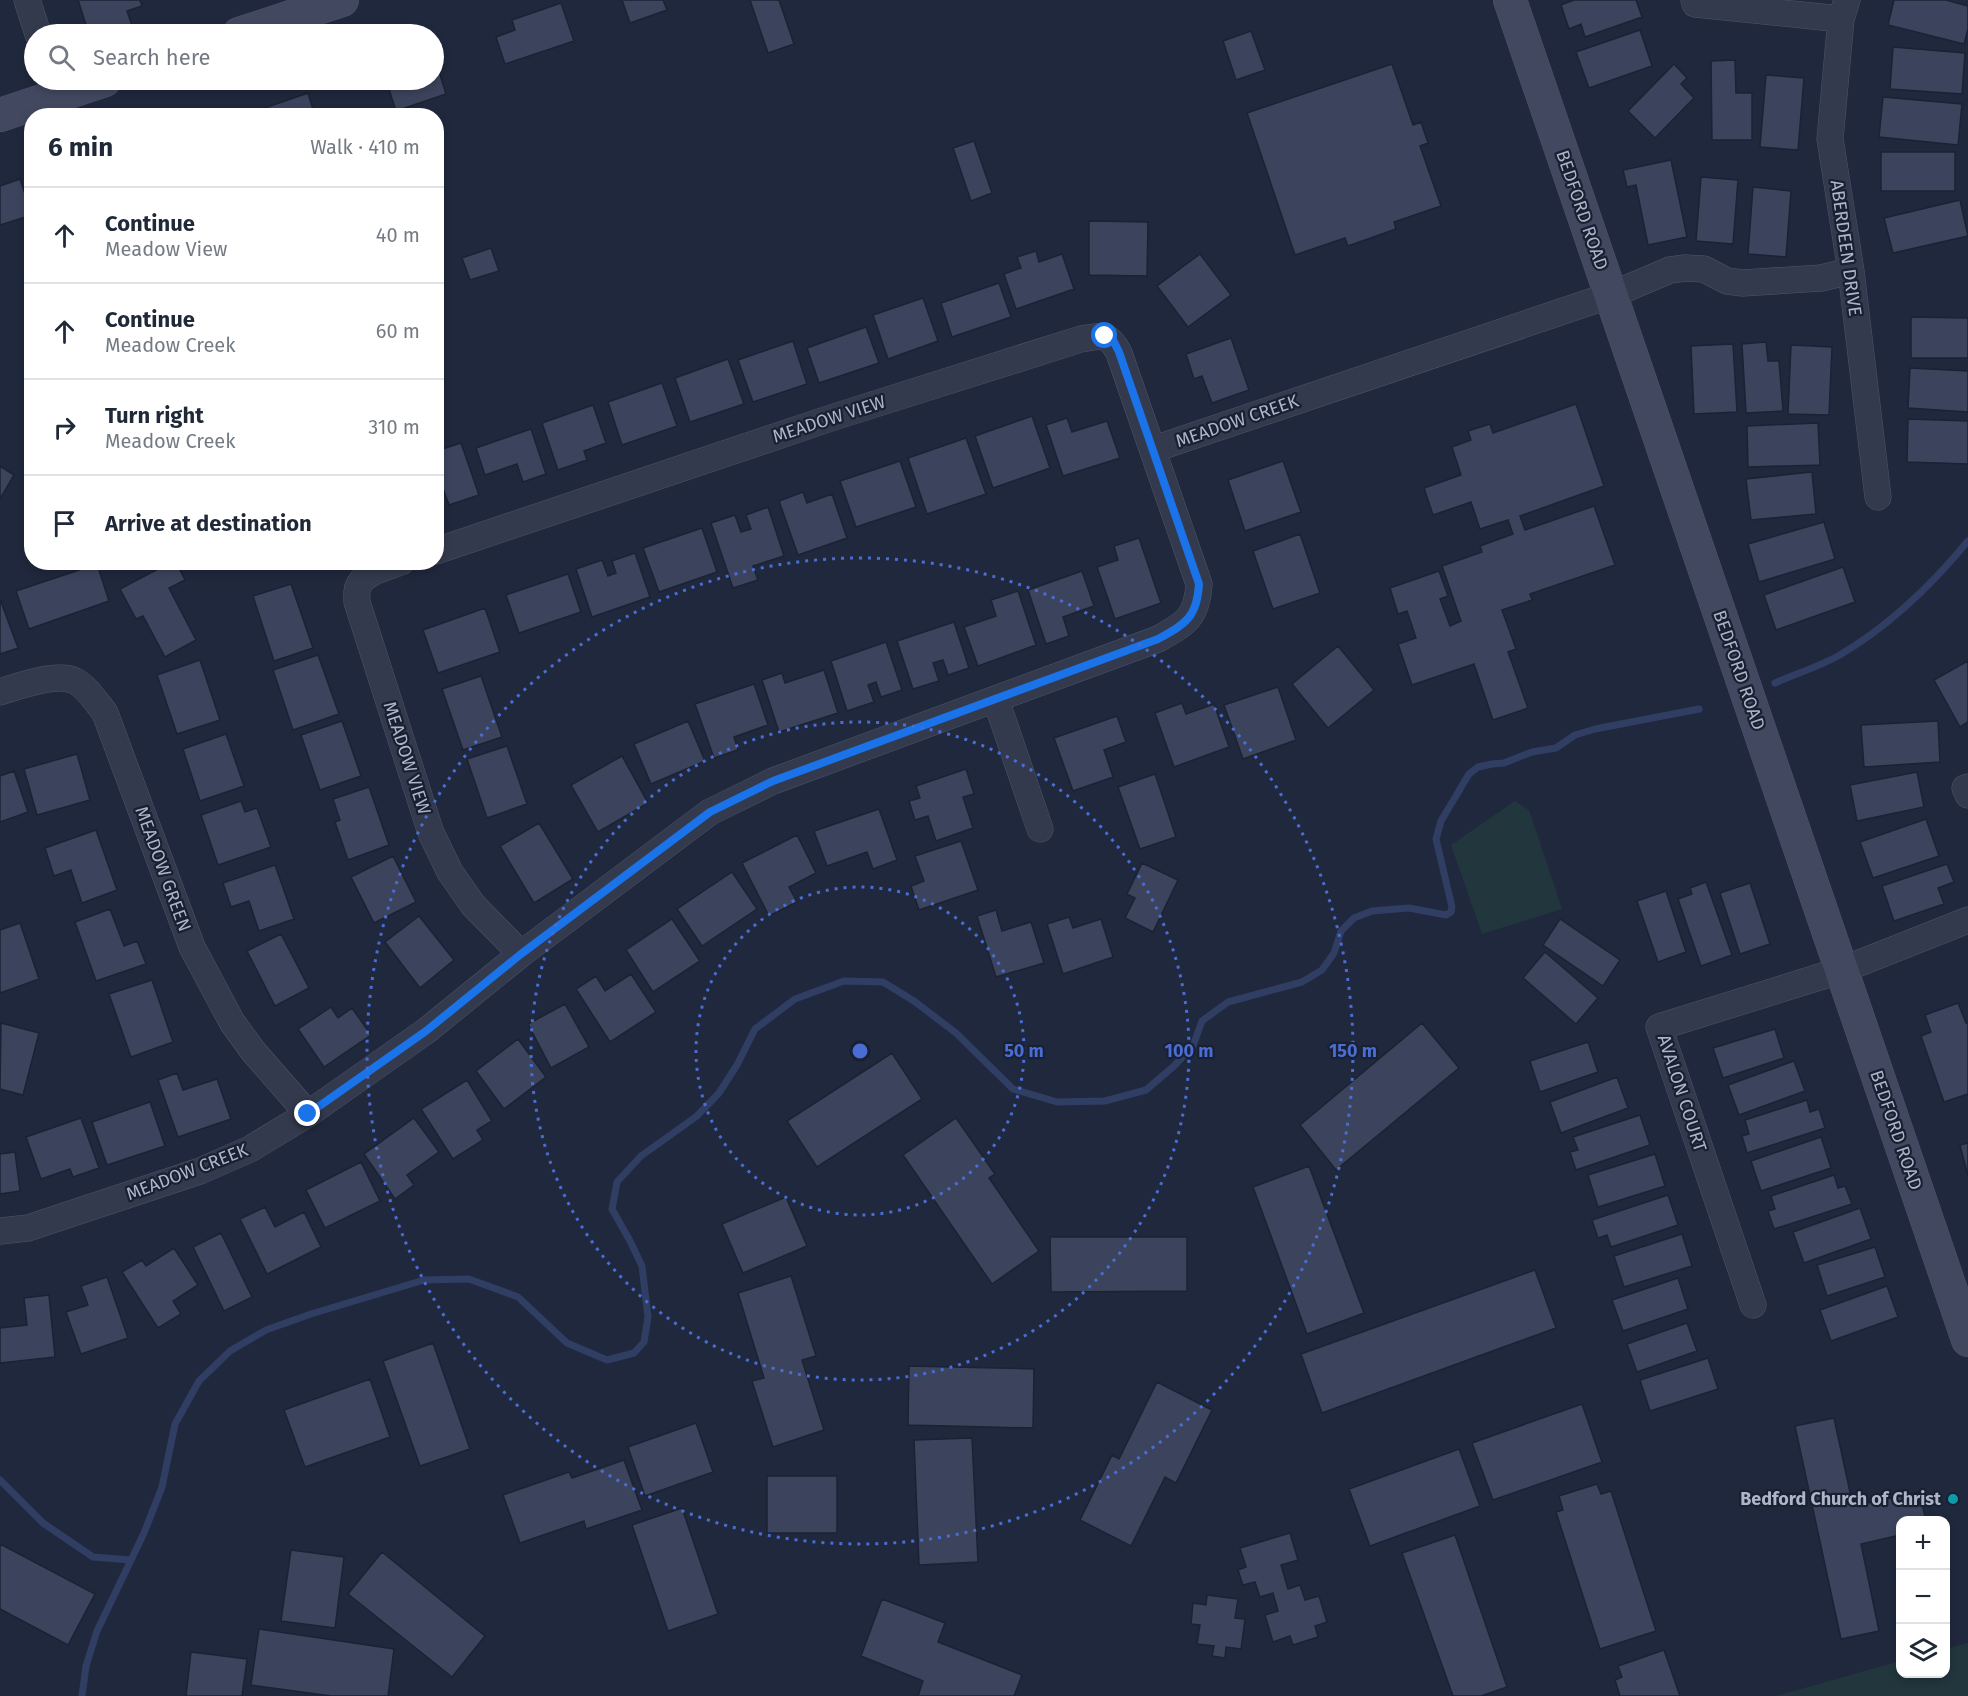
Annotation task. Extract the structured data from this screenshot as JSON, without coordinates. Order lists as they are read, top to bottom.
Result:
{
  "streets": {
    "main road": ["BEDFORD ROAD"],
    "street": [
      "ABERDEEN DRIVE",
      "MEADOW VIEW",
      "MEADOW CREEK",
      "MEADOW GREEN",
      "AVALON COURT"
    ]
  },
  "crossings": [
    ["BEDFORD ROAD", "MEADOW CREEK"],
    ["BEDFORD ROAD", "AVALON COURT"],
    ["ABERDEEN DRIVE", "MEADOW CREEK"],
    ["MEADOW VIEW", "MEADOW CREEK"],
    ["MEADOW CREEK", "MEADOW GREEN"]
  ],
  "places": ["Bedford Church of Christ"],
  "page": {
    "search": "Search here",
    "heading": ["6 min", "Walk · 410 m"],
    "list": [
      ["Continue", "Meadow View", "40 m"],
      ["Continue", "Meadow Creek", "60 m"],
      ["Turn right", "Meadow Creek", "310 m"],
      "Arrive at destination"
    ],
    "map_buttons": ["+", "−"]
  },
  "rings": ["50 m", "100 m", "150 m"]
}
